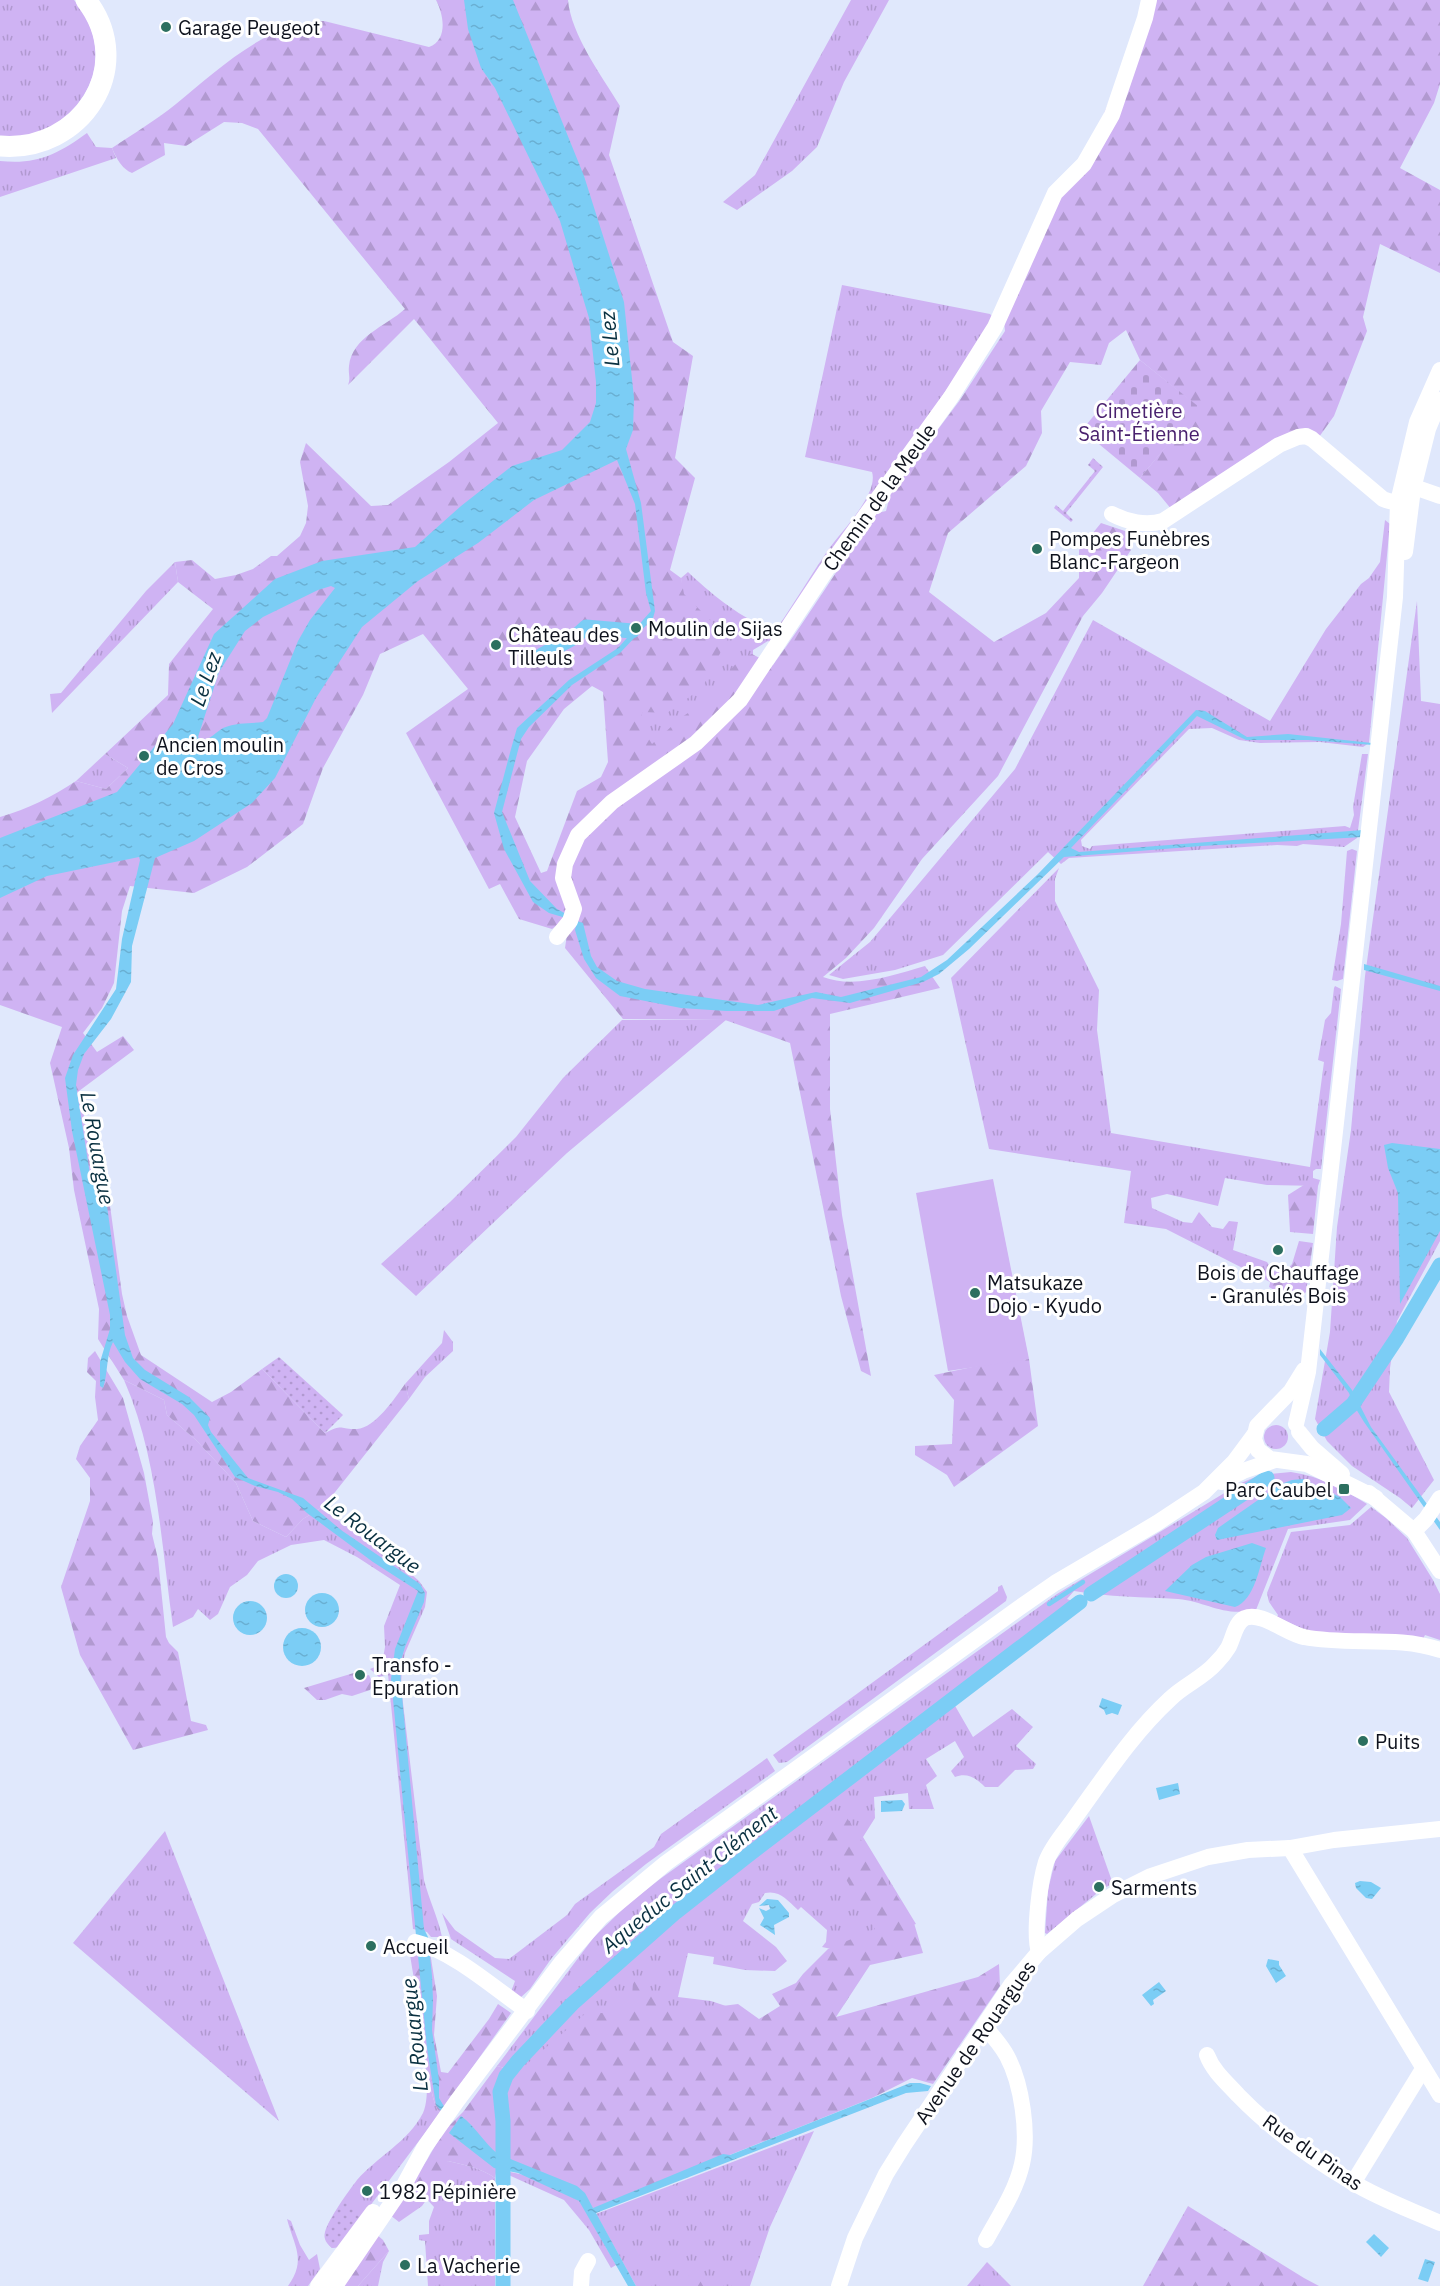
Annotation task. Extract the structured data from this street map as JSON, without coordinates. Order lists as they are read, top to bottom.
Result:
{
  "streets": {
    "street": ["Chemin de la Meule", "Avenue de Rouargues", "Rue du Pinas"]
  },
  "water": ["Le Lez", "Le Rouargue", "Aqueduc Saint-Clément"],
  "parks": ["Cimetière Saint-Étienne"],
  "places": {
    "other": [
      "Garage Peugeot",
      "Pompes Funèbres Blanc-Fargeon",
      "Moulin de Sijas",
      "Château des Tilleuls",
      "Ancien moulin de Cros",
      "Bois de Chauffage - Granulés Bois",
      "Matsukaze Dojo - Kyudo",
      "Transfo - Epuration",
      "Puits",
      "Sarments",
      "Accueil",
      "1982 Pépinière",
      "La Vacherie"
    ],
    "transit": ["Parc Caubel"]
  }
}
